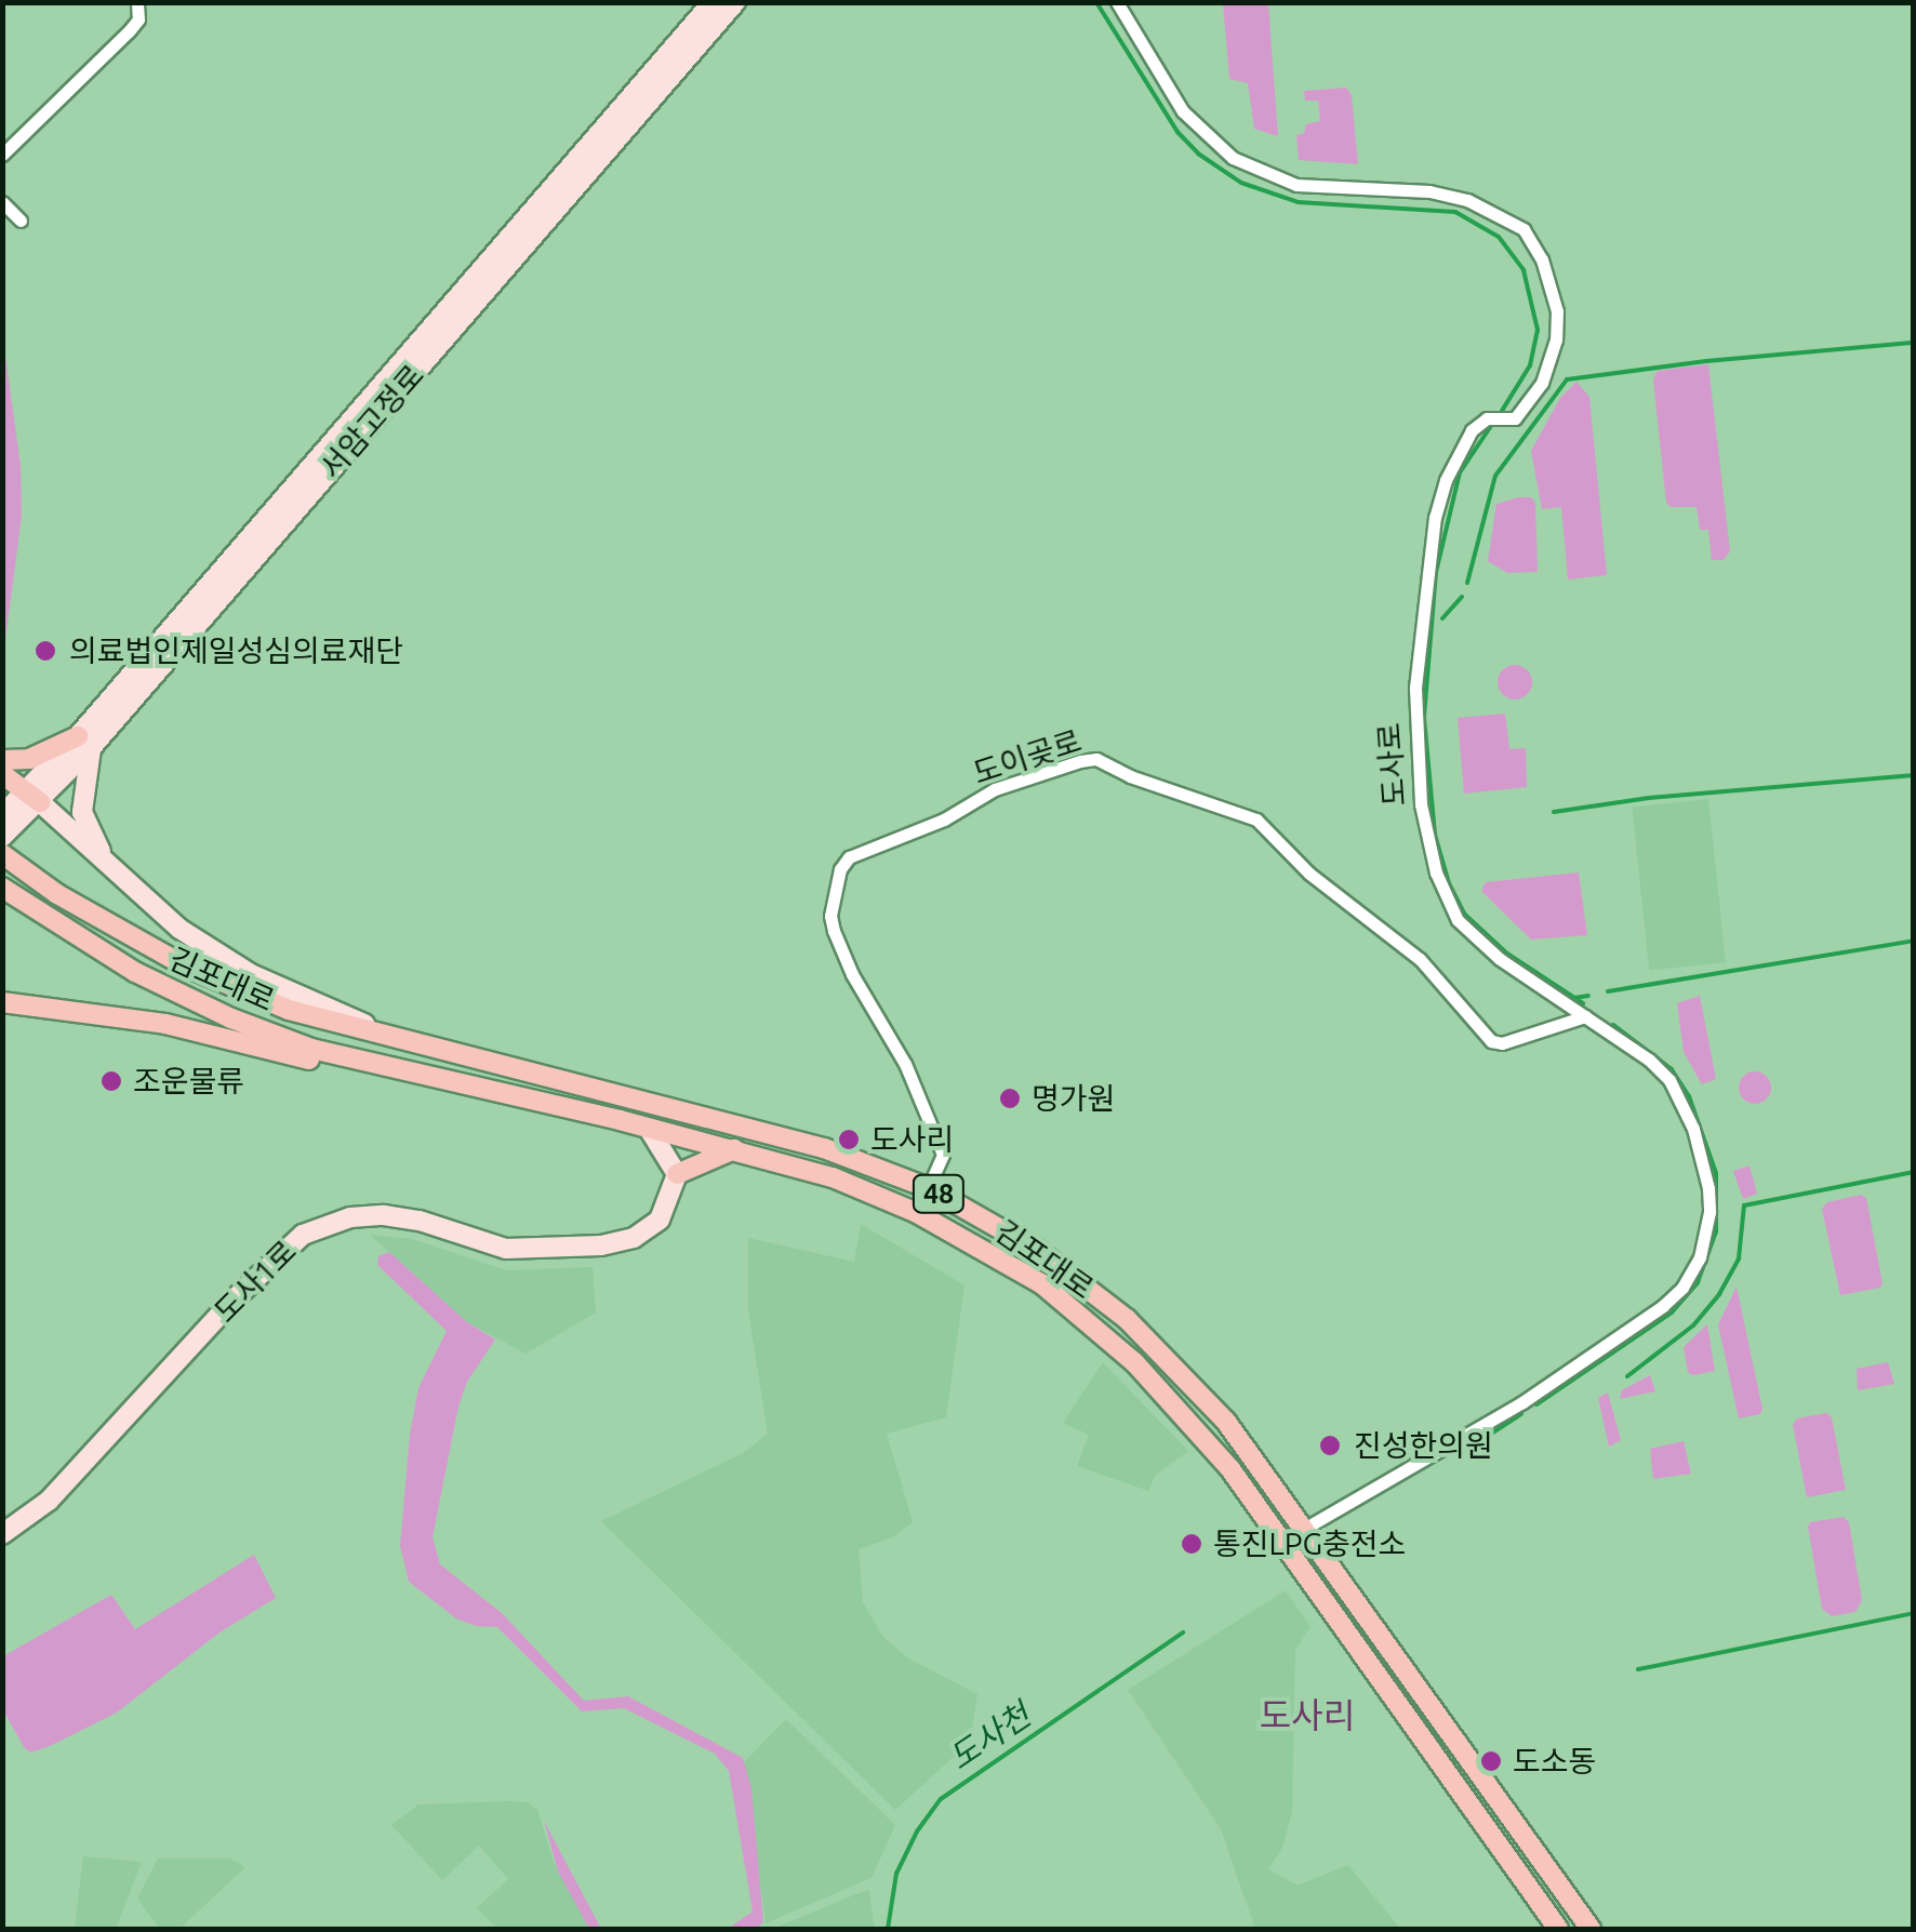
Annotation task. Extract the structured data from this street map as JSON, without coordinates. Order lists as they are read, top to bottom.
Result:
{
  "streets": {
    "main road": [
      "서암고정로",
      "김포대로",
      "48",
      "도사1로"
    ],
    "street": ["도이곶로", "도사로"]
  },
  "crossings": [
    ["도이곶로", "도사로"],
    ["도이곶로", "김포대로"],
    ["도사로", "김포대로"]
  ],
  "districts": ["도사리"],
  "water": ["도사천"],
  "places": [
    "의료법인제일성심의료재단",
    "조운물류",
    "명가원",
    "도사리",
    "진성한의원",
    "통진LPG충전소",
    "도소동"
  ]
}
